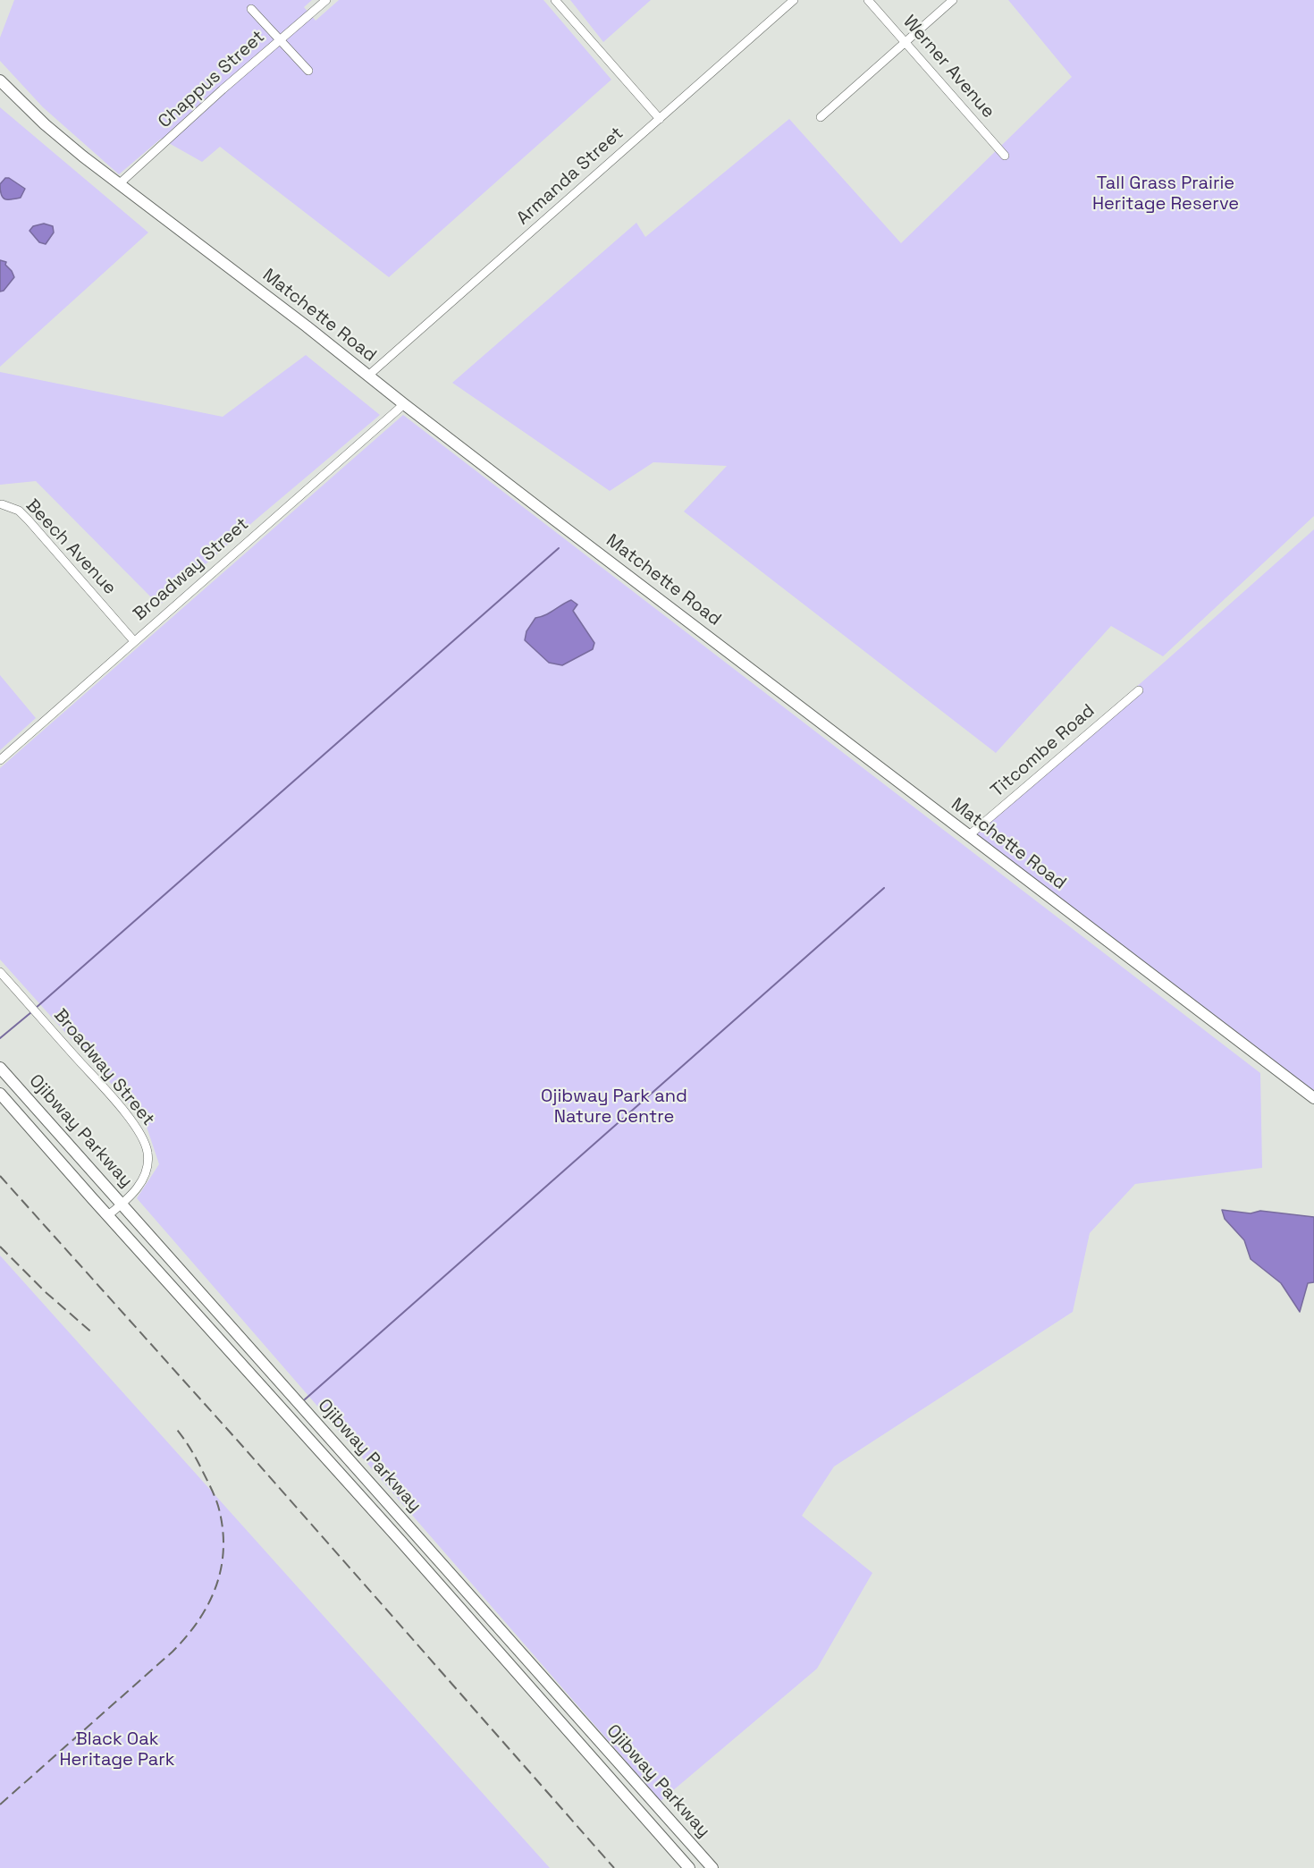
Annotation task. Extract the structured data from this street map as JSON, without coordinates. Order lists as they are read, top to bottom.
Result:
{
  "streets": {
    "main road": ["Matchette Road", "Ojibway Parkway"],
    "street": [
      "Werner Avenue",
      "Chappus Street",
      "Armanda Street",
      "Beech Avenue",
      "Broadway Street",
      "Titcombe Road"
    ]
  },
  "crossings": [
    ["Chappus Street", "Matchette Road"],
    ["Armanda Street", "Matchette Road"],
    ["Matchette Road", "Broadway Street"],
    ["Matchette Road", "Titcombe Road"],
    ["Beech Avenue", "Broadway Street"],
    ["Broadway Street", "Ojibway Parkway"]
  ],
  "parks": ["Tall Grass Prairie Heritage Reserve", "Ojibway Park and Nature Centre", "Black Oak Heritage Park"]
}
